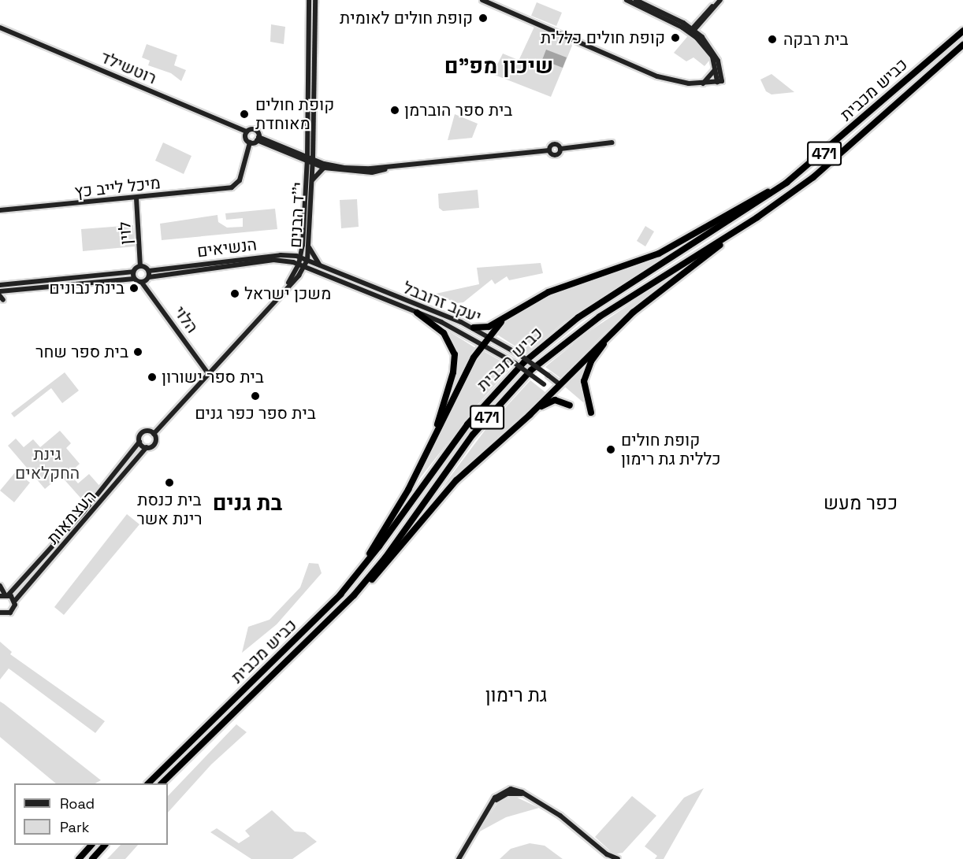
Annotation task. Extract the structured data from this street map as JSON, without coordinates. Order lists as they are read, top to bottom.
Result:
{
  "streets": {
    "highway": ["כביש מכבית", "471"],
    "main road": [
      "רוטשילד",
      "מיכל לייב כץ",
      "י''ד הבנים",
      "לוין",
      "הנשיאים",
      "יעקב זרובבל",
      "הלוי",
      "העצמאות"
    ]
  },
  "crossings": [
    ["מיכל לייב כץ", "לוין"],
    ["י''ד הבנים", "הנשיאים"],
    ["י''ד הבנים", "יעקב זרובבל"],
    ["לוין", "הנשיאים"],
    ["לוין", "הלוי"],
    ["הנשיאים", "יעקב זרובבל"],
    ["הנשיאים", "הלוי"]
  ],
  "districts": [
    "שיכון מפ\"ם",
    "בת גנים",
    "כפר מעש",
    "גת רימון"
  ],
  "parks": ["גינת החקלאים"],
  "places": [
    "קופת חולים לאומית",
    "קופת חולים כללית",
    "בית רבקה",
    "בית ספר הוברמן",
    "קופת חולים מאוחדת",
    "בינת נבונים",
    "משכן ישראל",
    "בית ספר שחר",
    "בית ספר ישורון",
    "בית ספר כפר גנים",
    "קופת חולים כללית גת רימון",
    "בית כנסת רינת אשר"
  ],
  "legend": ["Road", "Park"]
}
